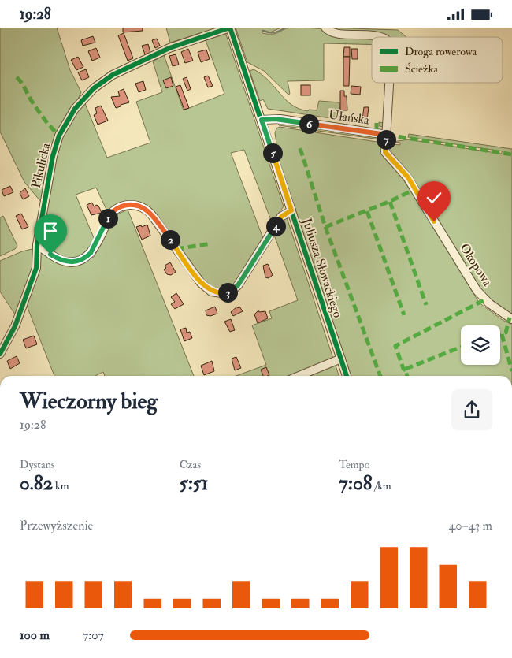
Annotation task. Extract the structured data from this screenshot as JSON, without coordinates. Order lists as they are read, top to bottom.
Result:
{
  "streets": {
    "street": [
      "Ułańska",
      "Pikulicka",
      "Okopowa",
      "Juliusza Słowackiego"
    ]
  },
  "crossings": [
    ["Ułańska", "Okopowa"],
    ["Ułańska", "Juliusza Słowackiego"],
    ["Pikulicka", "Juliusza Słowackiego"]
  ],
  "legend": ["Droga rowerowa", "Ścieżka"],
  "page": {
    "status": "19:28",
    "pins": [
      "6",
      "7",
      "5",
      "1",
      "4",
      "2",
      "3"
    ],
    "heading": ["Wieczorny bieg", "19:28"],
    "stats": [
      ["Dystans", "0.82 km"],
      ["Czas", "5:51"],
      ["Tempo", "7:08 /km"]
    ],
    "chart": ["Przewyższenie", "40–43 m"],
    "list": [
      {
        "name": "100 m",
        "note": "7:07"
      }
    ]
  }
}
